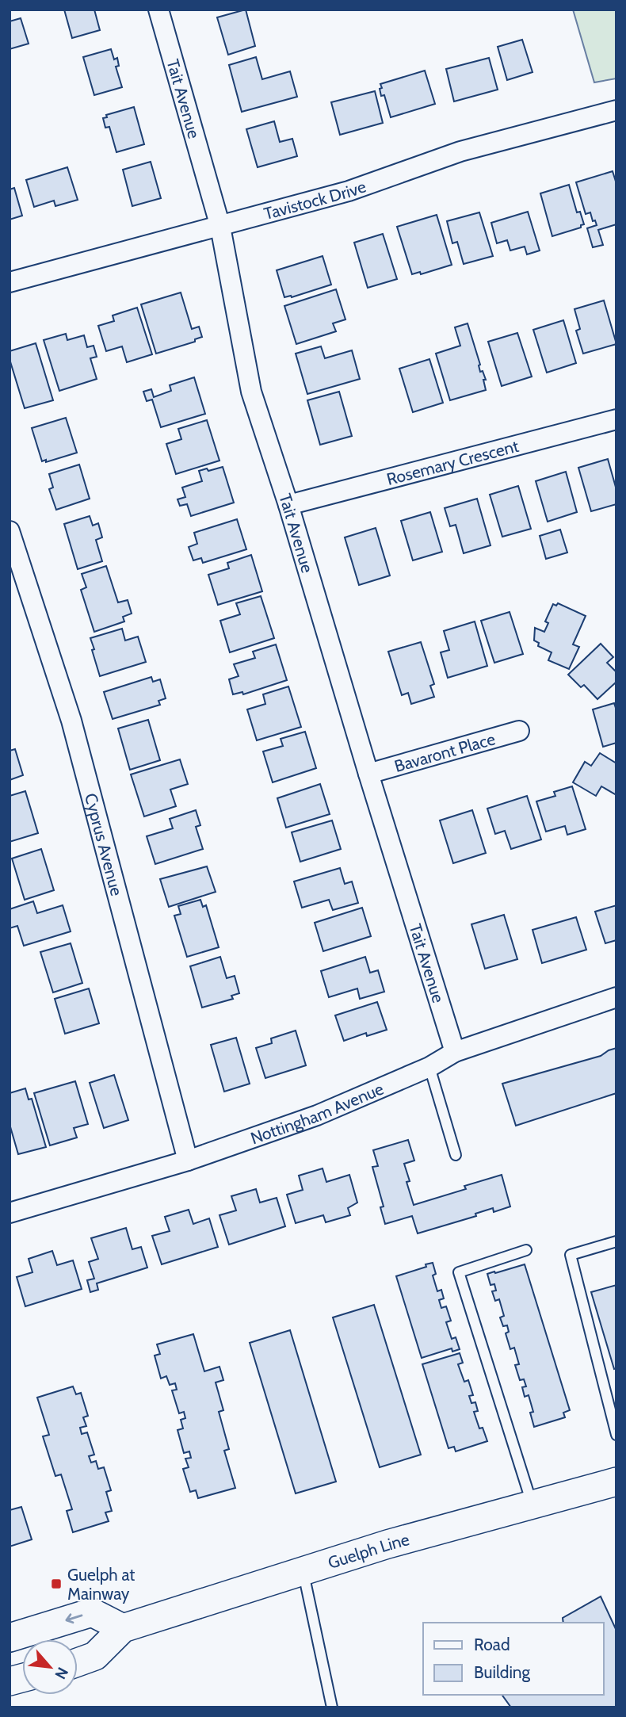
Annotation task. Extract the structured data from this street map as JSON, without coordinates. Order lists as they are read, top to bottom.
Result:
{
  "streets": {
    "main road": ["Guelph Line"],
    "street": [
      "Tait Avenue",
      "Tavistock Drive",
      "Rosemary Crescent",
      "Bavaront Place",
      "Cyprus Avenue",
      "Nottingham Avenue"
    ]
  },
  "crossings": [
    ["Tait Avenue", "Tavistock Drive"],
    ["Tait Avenue", "Rosemary Crescent"],
    ["Tait Avenue", "Bavaront Place"],
    ["Tait Avenue", "Nottingham Avenue"],
    ["Cyprus Avenue", "Nottingham Avenue"]
  ],
  "places": {
    "transit": ["Guelph at Mainway"]
  },
  "legend": ["Road", "Building"],
  "north": "bottom right"
}
